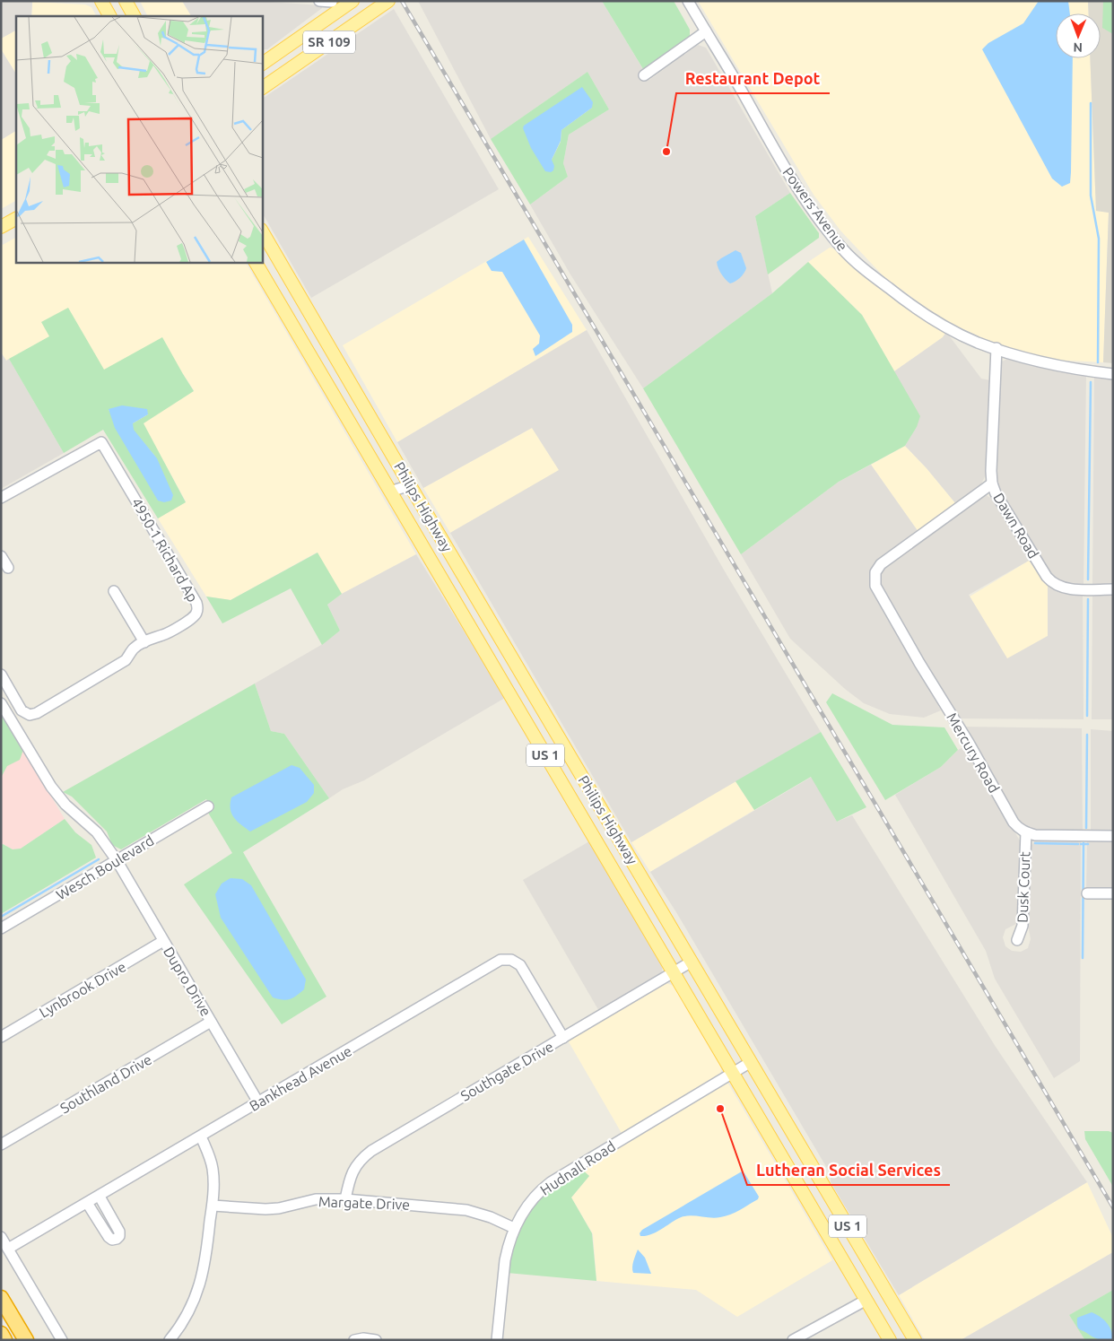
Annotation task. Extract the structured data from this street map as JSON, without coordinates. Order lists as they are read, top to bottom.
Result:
{
  "streets": {
    "main road": ["SR 109", "Philips Highway", "US 1"],
    "street": [
      "Powers Avenue",
      "Dawn Road",
      "4950-1 Richard Ap",
      "Mercury Road",
      "Wesch Boulevard",
      "Dusk Court",
      "Dupro Drive",
      "Lynbrook Drive",
      "Southgate Drive",
      "Bankhead Avenue",
      "Southland Drive",
      "Hudnall Road",
      "Margate Drive"
    ]
  },
  "crossings": [
    ["Powers Avenue", "Dawn Road"],
    ["Philips Highway", "Southgate Drive"],
    ["Philips Highway", "Hudnall Road"],
    ["Dawn Road", "Mercury Road"],
    ["Mercury Road", "Dusk Court"],
    ["Wesch Boulevard", "Dupro Drive"],
    ["Dupro Drive", "Lynbrook Drive"],
    ["Dupro Drive", "Bankhead Avenue"],
    ["Dupro Drive", "Southland Drive"],
    ["Southgate Drive", "Bankhead Avenue"],
    ["Southgate Drive", "Margate Drive"],
    ["Hudnall Road", "Margate Drive"]
  ],
  "places": ["Restaurant Depot", "Lutheran Social Services"],
  "north": "bottom"
}
